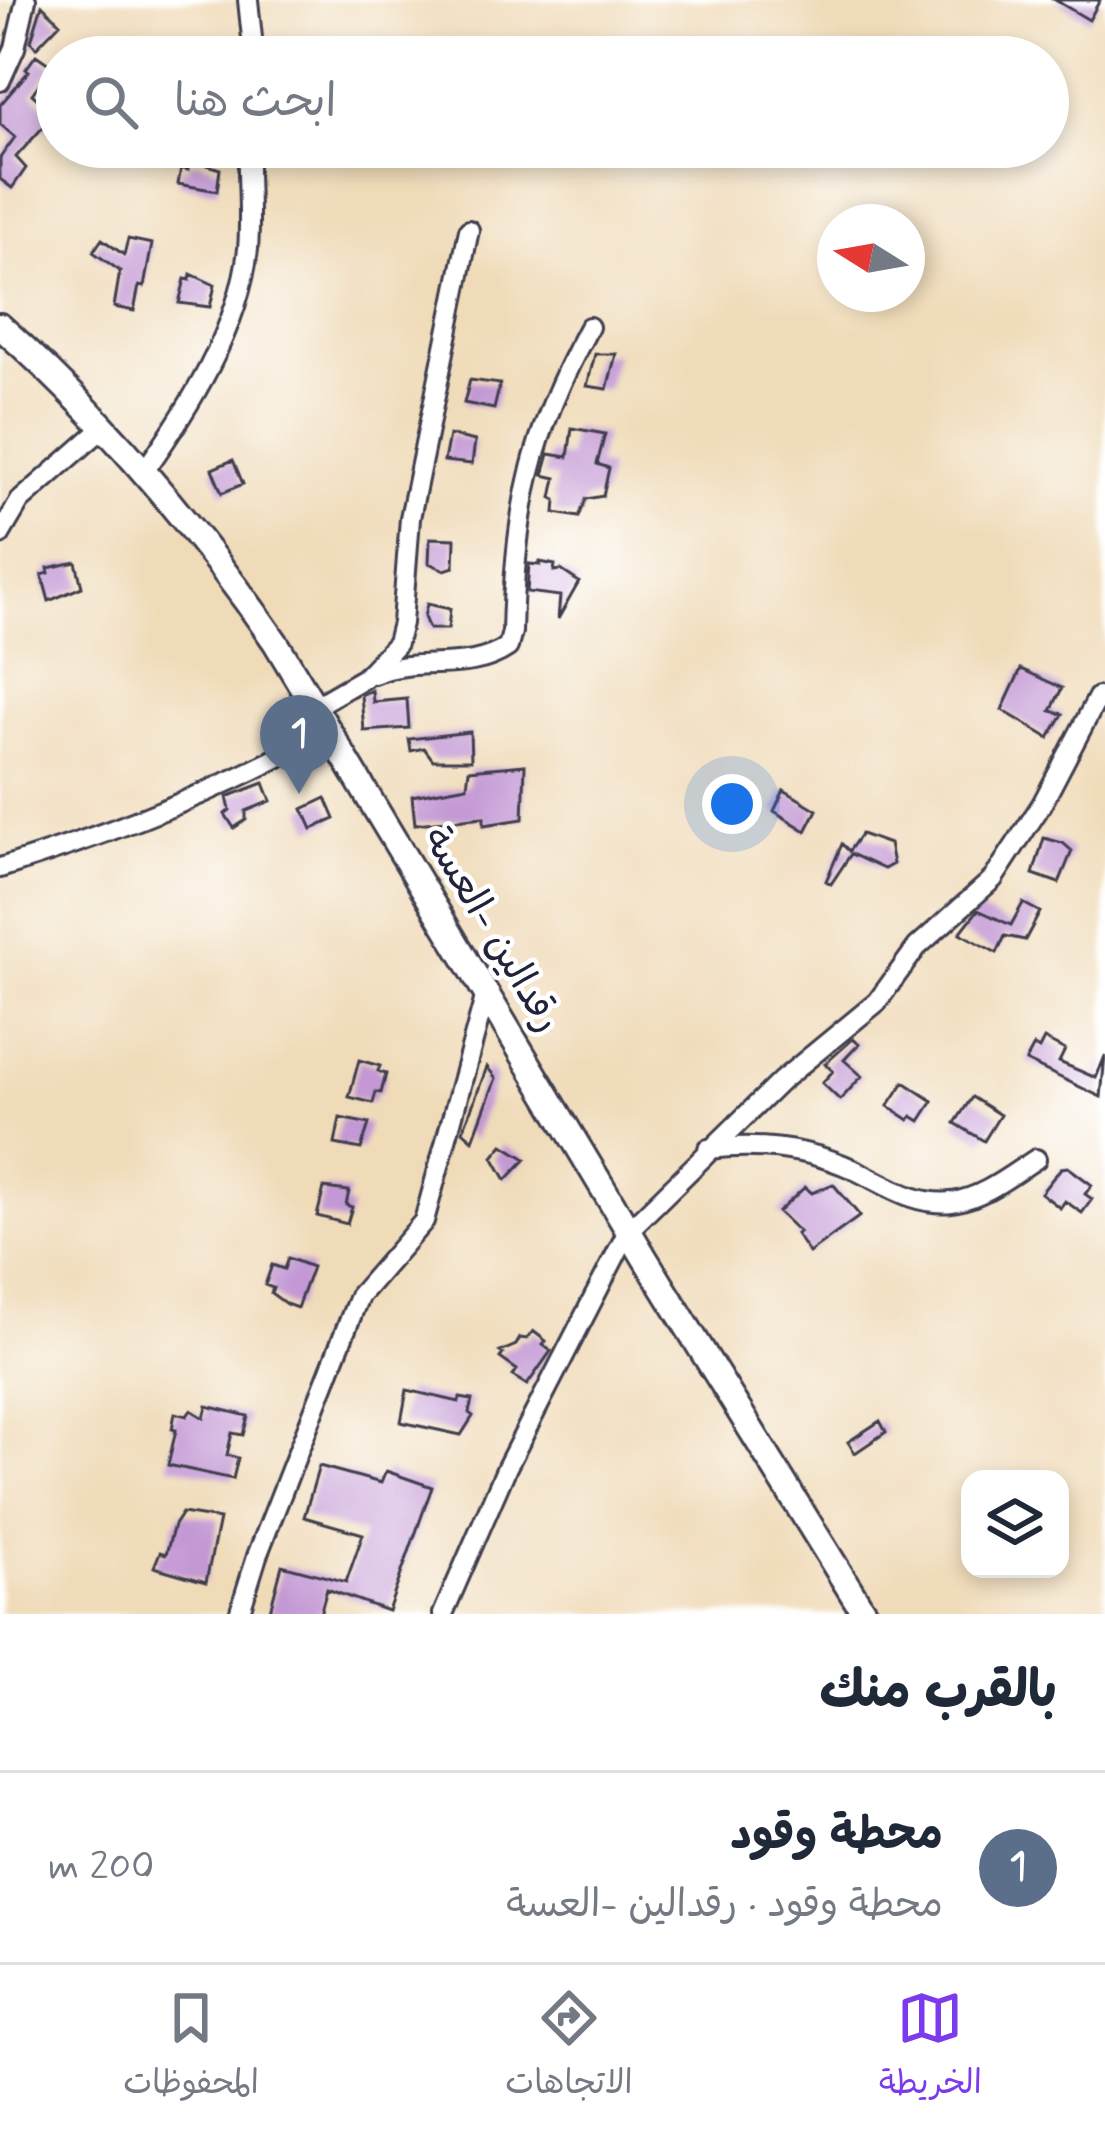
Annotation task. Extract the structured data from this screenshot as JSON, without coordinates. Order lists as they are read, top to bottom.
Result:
{
  "streets": {
    "main road": ["رقدالين -العسة"]
  },
  "north": "left",
  "page": {
    "search": "ابحث هنا",
    "pins": "1",
    "heading": "بالقرب منك",
    "list": [
      {
        "mark": "1",
        "name": "محطة وقود",
        "note": "محطة وقود · رقدالين -العسة",
        "value": "200 m"
      }
    ],
    "nav": ["الخريطة", "الاتجاهات", "المحفوظات"]
  }
}
